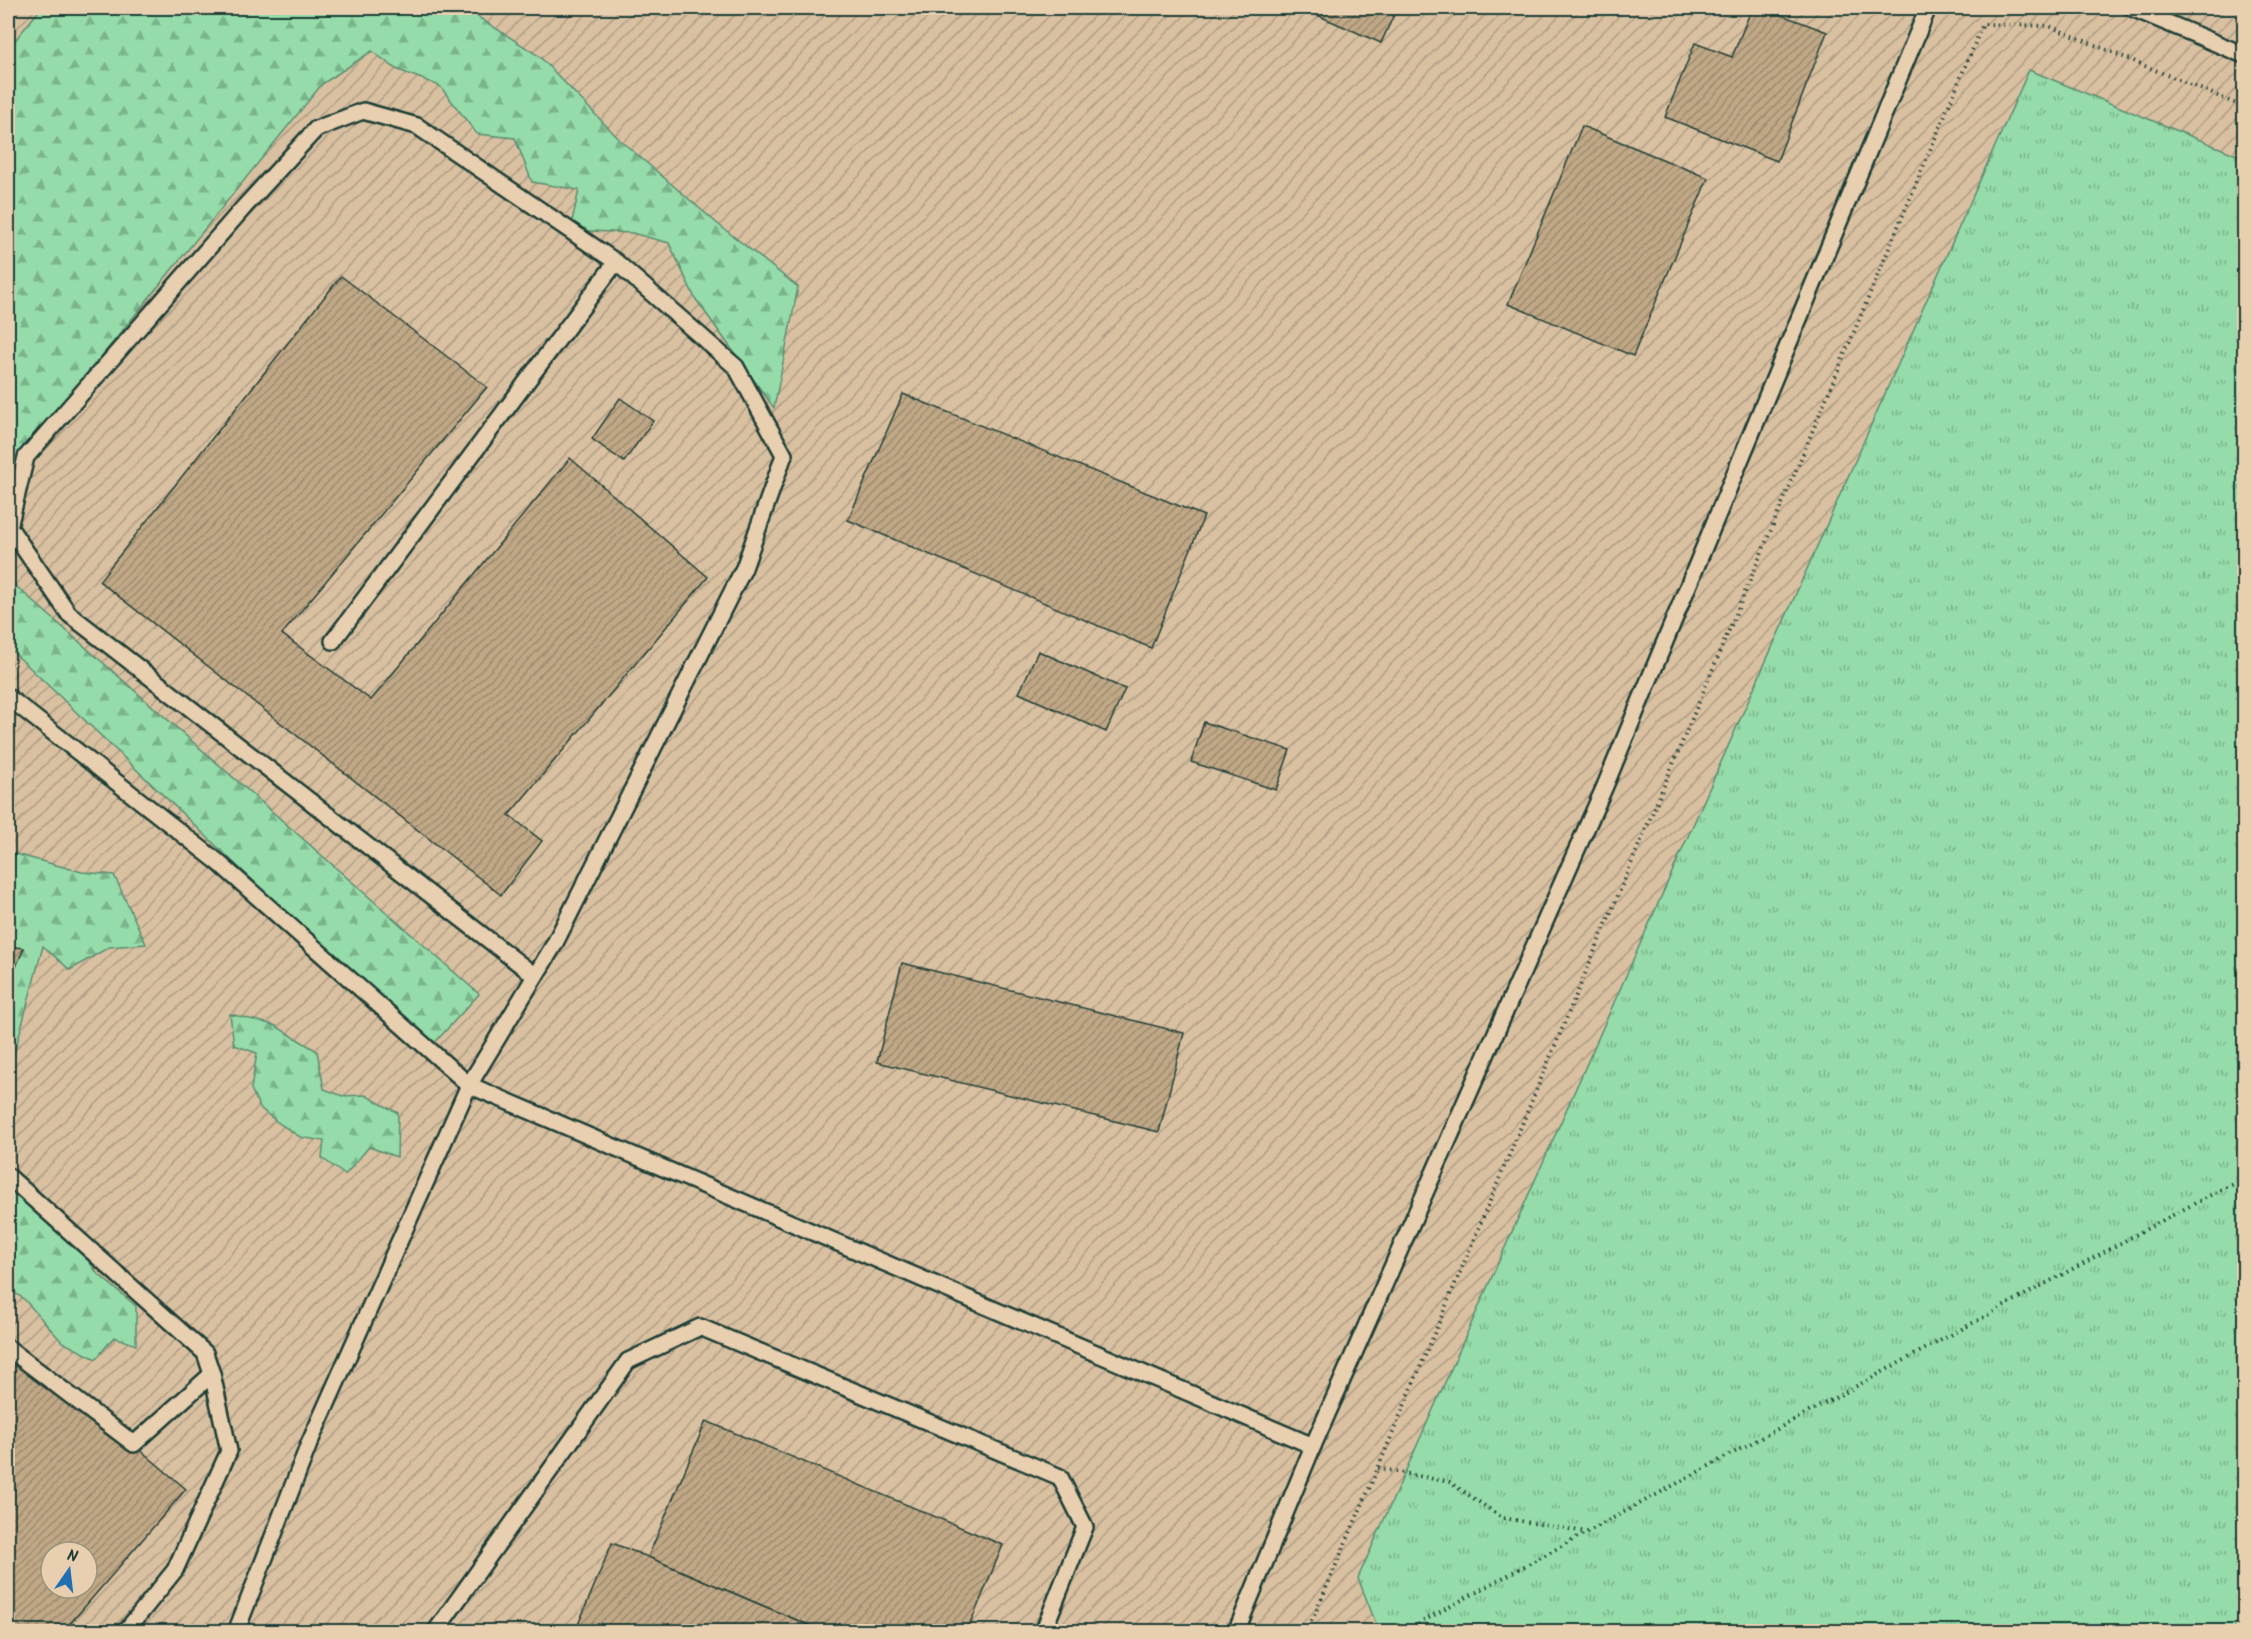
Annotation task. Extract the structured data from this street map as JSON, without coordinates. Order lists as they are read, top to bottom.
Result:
{
  "north": "top"
}
